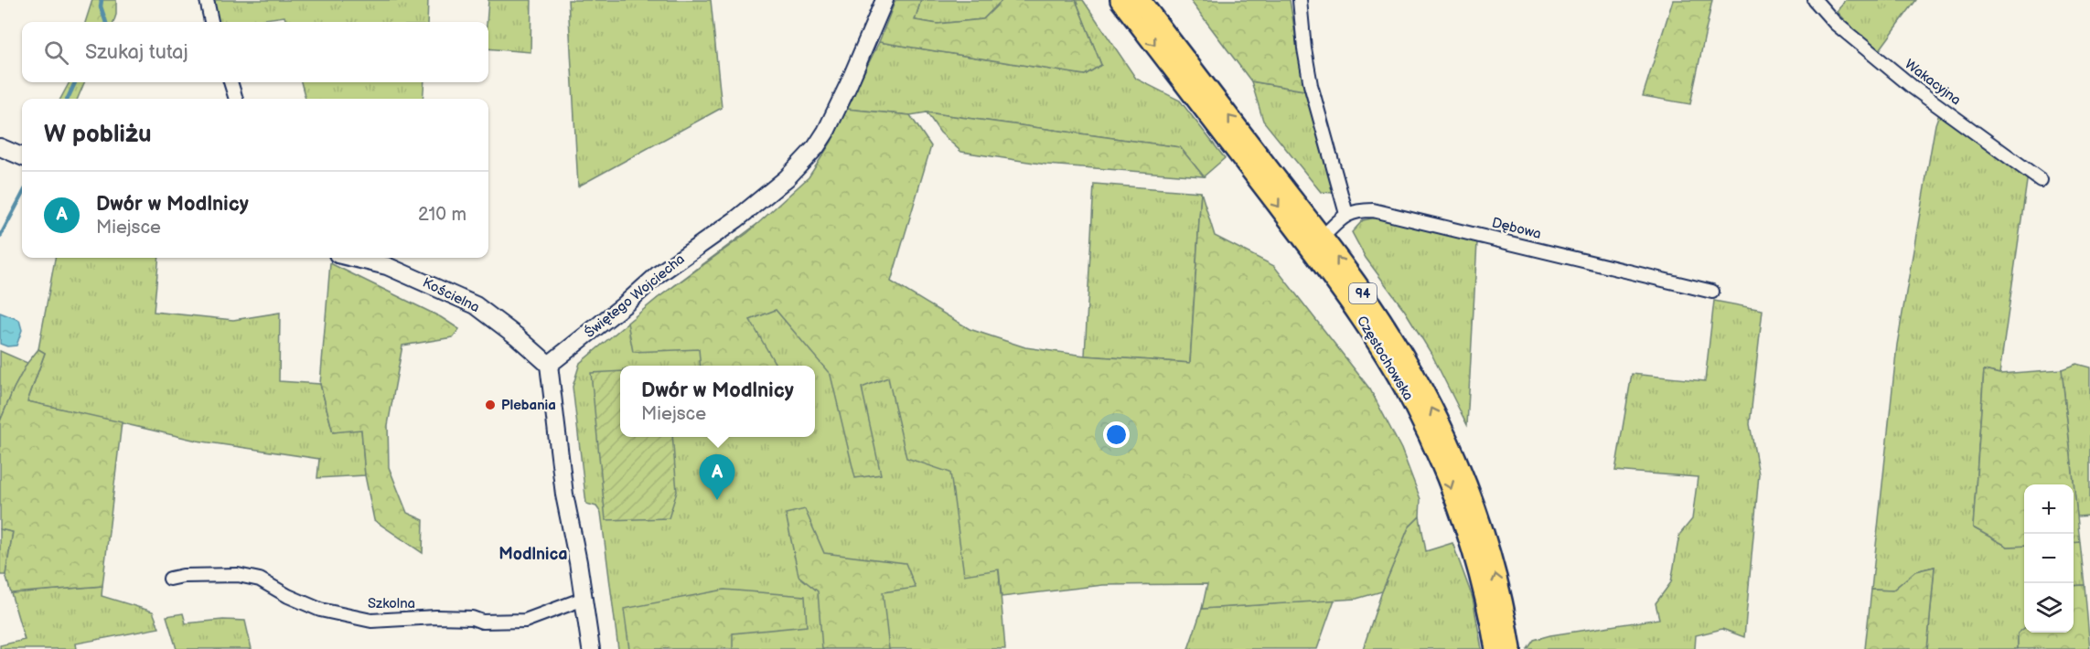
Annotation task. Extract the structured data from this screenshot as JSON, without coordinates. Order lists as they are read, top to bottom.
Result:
{
  "streets": {
    "main road": ["94", "Częstochowska"],
    "street": [
      "Wakacyjna",
      "Dębowa",
      "Kościelna",
      "Świętego Wojciecha",
      "Szkolna"
    ]
  },
  "crossings": [
    ["Kościelna", "Świętego Wojciecha"]
  ],
  "districts": ["Modlnica"],
  "places": ["Plebania"],
  "page": {
    "search": "Szukaj tutaj",
    "heading": "W pobliżu",
    "list": [
      {
        "mark": "A",
        "name": "Dwór w Modlnicy",
        "note": "Miejsce",
        "value": "210 m"
      }
    ],
    "popup": ["Dwór w Modlnicy", "Miejsce"],
    "pins": "A",
    "map_buttons": ["+", "−"]
  }
}
